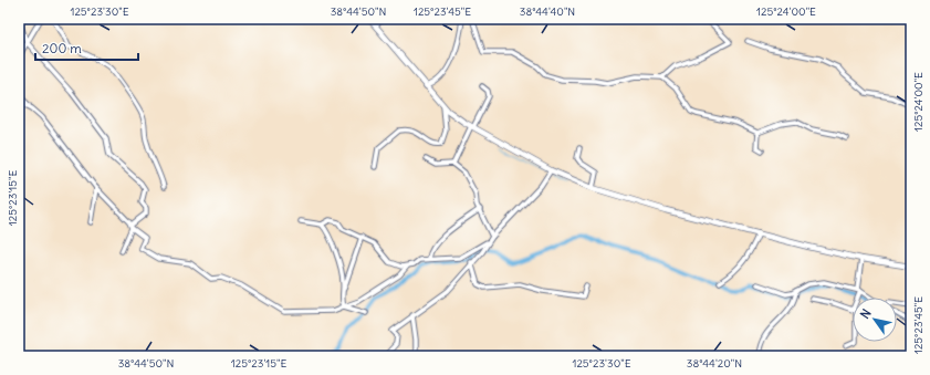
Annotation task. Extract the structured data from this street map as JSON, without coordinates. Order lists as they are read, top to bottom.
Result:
{
  "scale_bar": "200 m",
  "north": "top left",
  "coordinates": [
    "125°23'30\"E",
    "38°44'50\"N",
    "125°23'45\"E",
    "38°44'40\"N",
    "125°24'00\"E",
    "125°23'15\"E",
    "38°44'20\"N"
  ]
}
